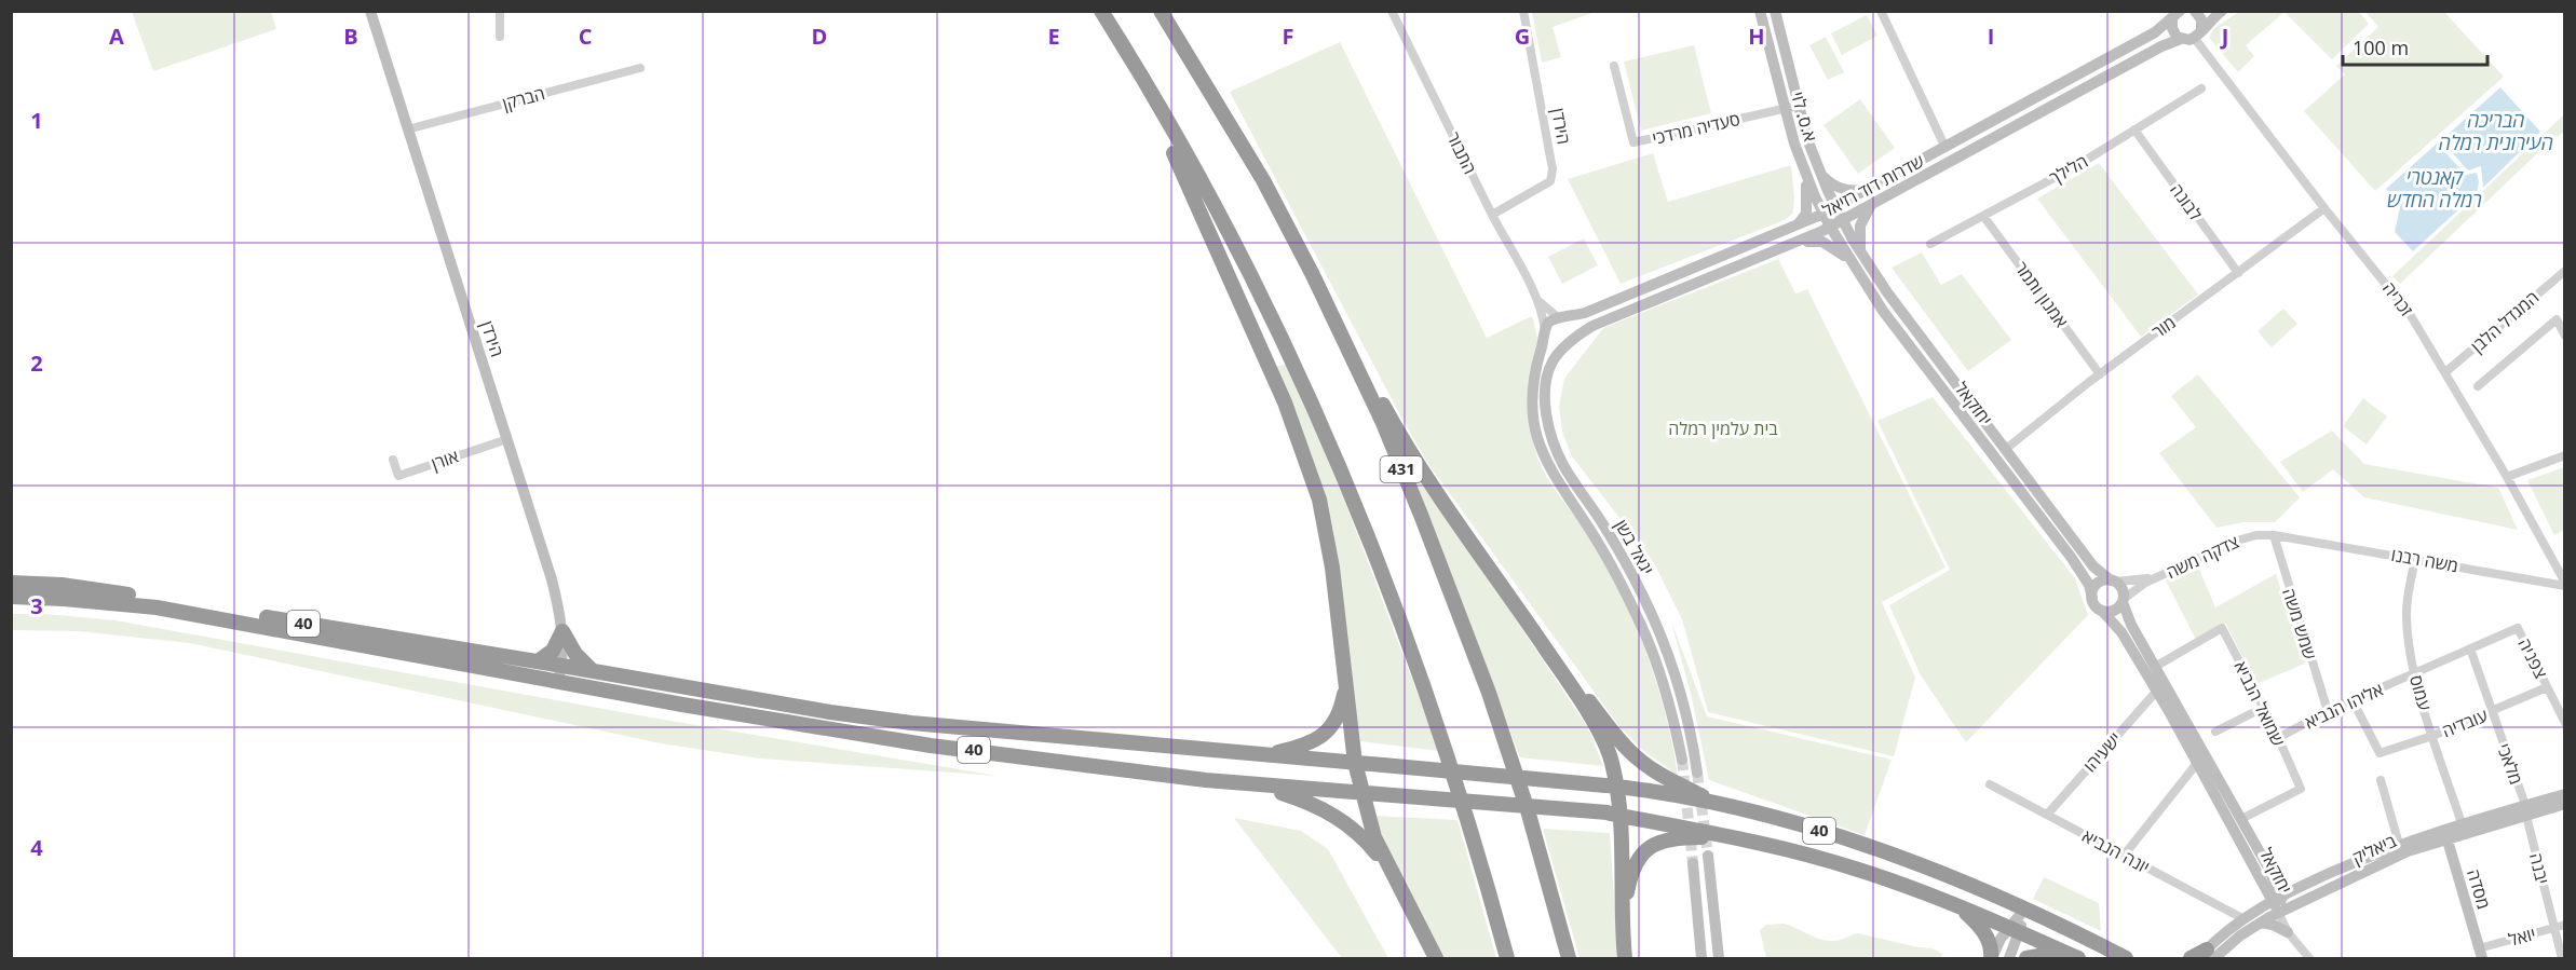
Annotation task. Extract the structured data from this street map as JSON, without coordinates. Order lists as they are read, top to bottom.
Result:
{
  "streets": {
    "highway": ["431", "40"],
    "main road": [
      "א.ס. לוי",
      "הירדן",
      "שדרות דוד רזיאל",
      "יחזקאל",
      "יגאל בשן",
      "ביאליק",
      "מסדה"
    ],
    "street": [
      "הברקן",
      "סעדיה מרדכי",
      "התבור",
      "הלילך",
      "לבונה",
      "אמנון ותמר",
      "זכריה",
      "המגדל הלבן",
      "מור",
      "אורן",
      "צדקה משה",
      "משה רבנו",
      "שמש משה",
      "צפניה",
      "עמוס",
      "שמואל הנביא",
      "אליהו הנביא",
      "עובדיה",
      "ישעיהו",
      "מלאכי",
      "יונה הנביא",
      "יבנה",
      "יואל"
    ]
  },
  "crossings": [
    ["הברקן", "הירדן"],
    ["א.ס. לוי", "סעדיה מרדכי"],
    ["א.ס. לוי", "שדרות דוד רזיאל"],
    ["א.ס. לוי", "יחזקאל"],
    ["הירדן", "התבור"],
    ["הירדן", "אורן"],
    ["הירדן", "40"],
    ["התבור", "שדרות דוד רזיאל"],
    ["התבור", "יגאל בשן"],
    ["הלילך", "לבונה"],
    ["הלילך", "אמנון ותמר"],
    ["שדרות דוד רזיאל", "יחזקאל"],
    ["שדרות דוד רזיאל", "יגאל בשן"],
    ["לבונה", "מור"],
    ["אמנון ותמר", "מור"],
    ["זכריה", "המגדל הלבן"],
    ["זכריה", "מור"],
    ["זכריה", "משה רבנו"],
    ["מור", "יחזקאל"],
    ["יחזקאל", "צדקה משה"],
    ["יחזקאל", "שמואל הנביא"],
    ["יחזקאל", "ישעיהו"],
    ["יחזקאל", "ביאליק"],
    ["צדקה משה", "משה רבנו"],
    ["צדקה משה", "שמש משה"],
    ["משה רבנו", "עמוס"],
    ["שמש משה", "אליהו הנביא"],
    ["צפניה", "אליהו הנביא"],
    ["צפניה", "עובדיה"],
    ["עמוס", "אליהו הנביא"],
    ["עמוס", "עובדיה"],
    ["עמוס", "ביאליק"],
    ["שמואל הנביא", "אליהו הנביא"],
    ["אליהו הנביא", "עובדיה"],
    ["אליהו הנביא", "מלאכי"],
    ["עובדיה", "מלאכי"],
    ["ישעיהו", "יונה הנביא"],
    ["מלאכי", "ביאליק"],
    ["מלאכי", "יבנה"],
    ["ביאליק", "יונה הנביא"],
    ["ביאליק", "יבנה"],
    ["ביאליק", "מסדה"],
    ["יבנה", "יואל"],
    ["מסדה", "יואל"]
  ],
  "water": ["הבריכה העירונית רמלה", "קאנטרי רמלה החדש"],
  "parks": ["בית עלמין רמלה"],
  "scale_bar": "100 m",
  "grid": {
    "columns": [
      "A",
      "B",
      "C",
      "D",
      "E",
      "F",
      "G",
      "H",
      "I",
      "J"
    ],
    "rows": [
      "1",
      "2",
      "3",
      "4"
    ]
  }
}
